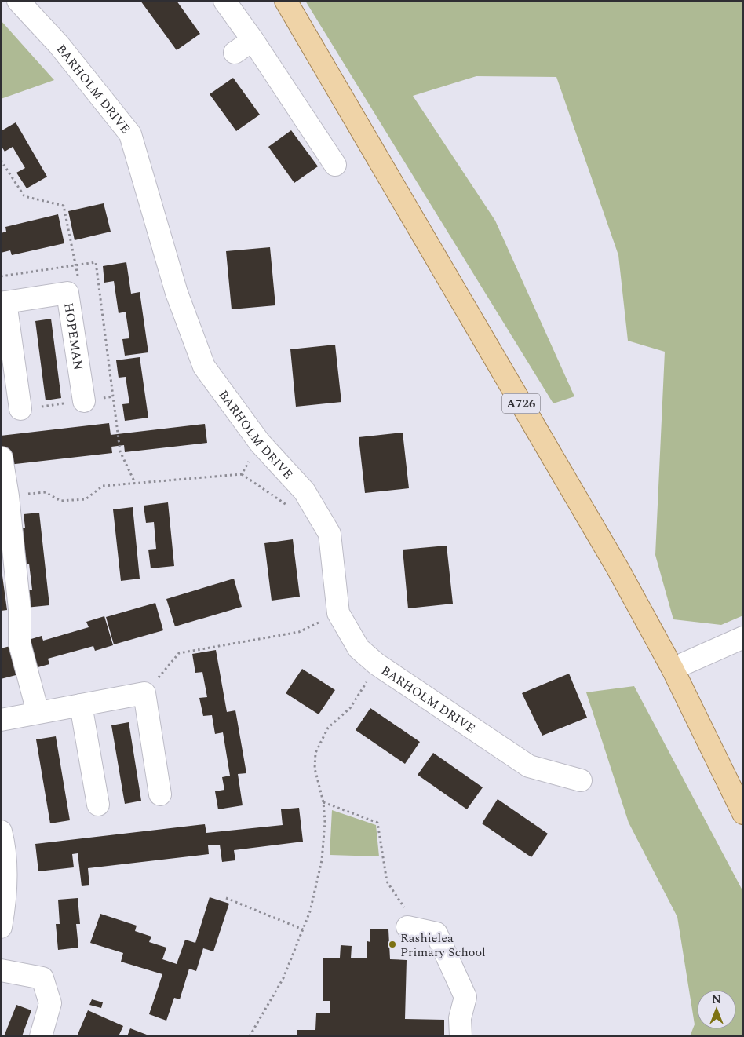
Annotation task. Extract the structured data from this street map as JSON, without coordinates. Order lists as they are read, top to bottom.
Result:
{
  "streets": {
    "main road": ["A726"],
    "street": ["BARHOLM DRIVE", "HOPEMAN"]
  },
  "places": ["Rashielea Primary School"],
  "north": "top"
}
